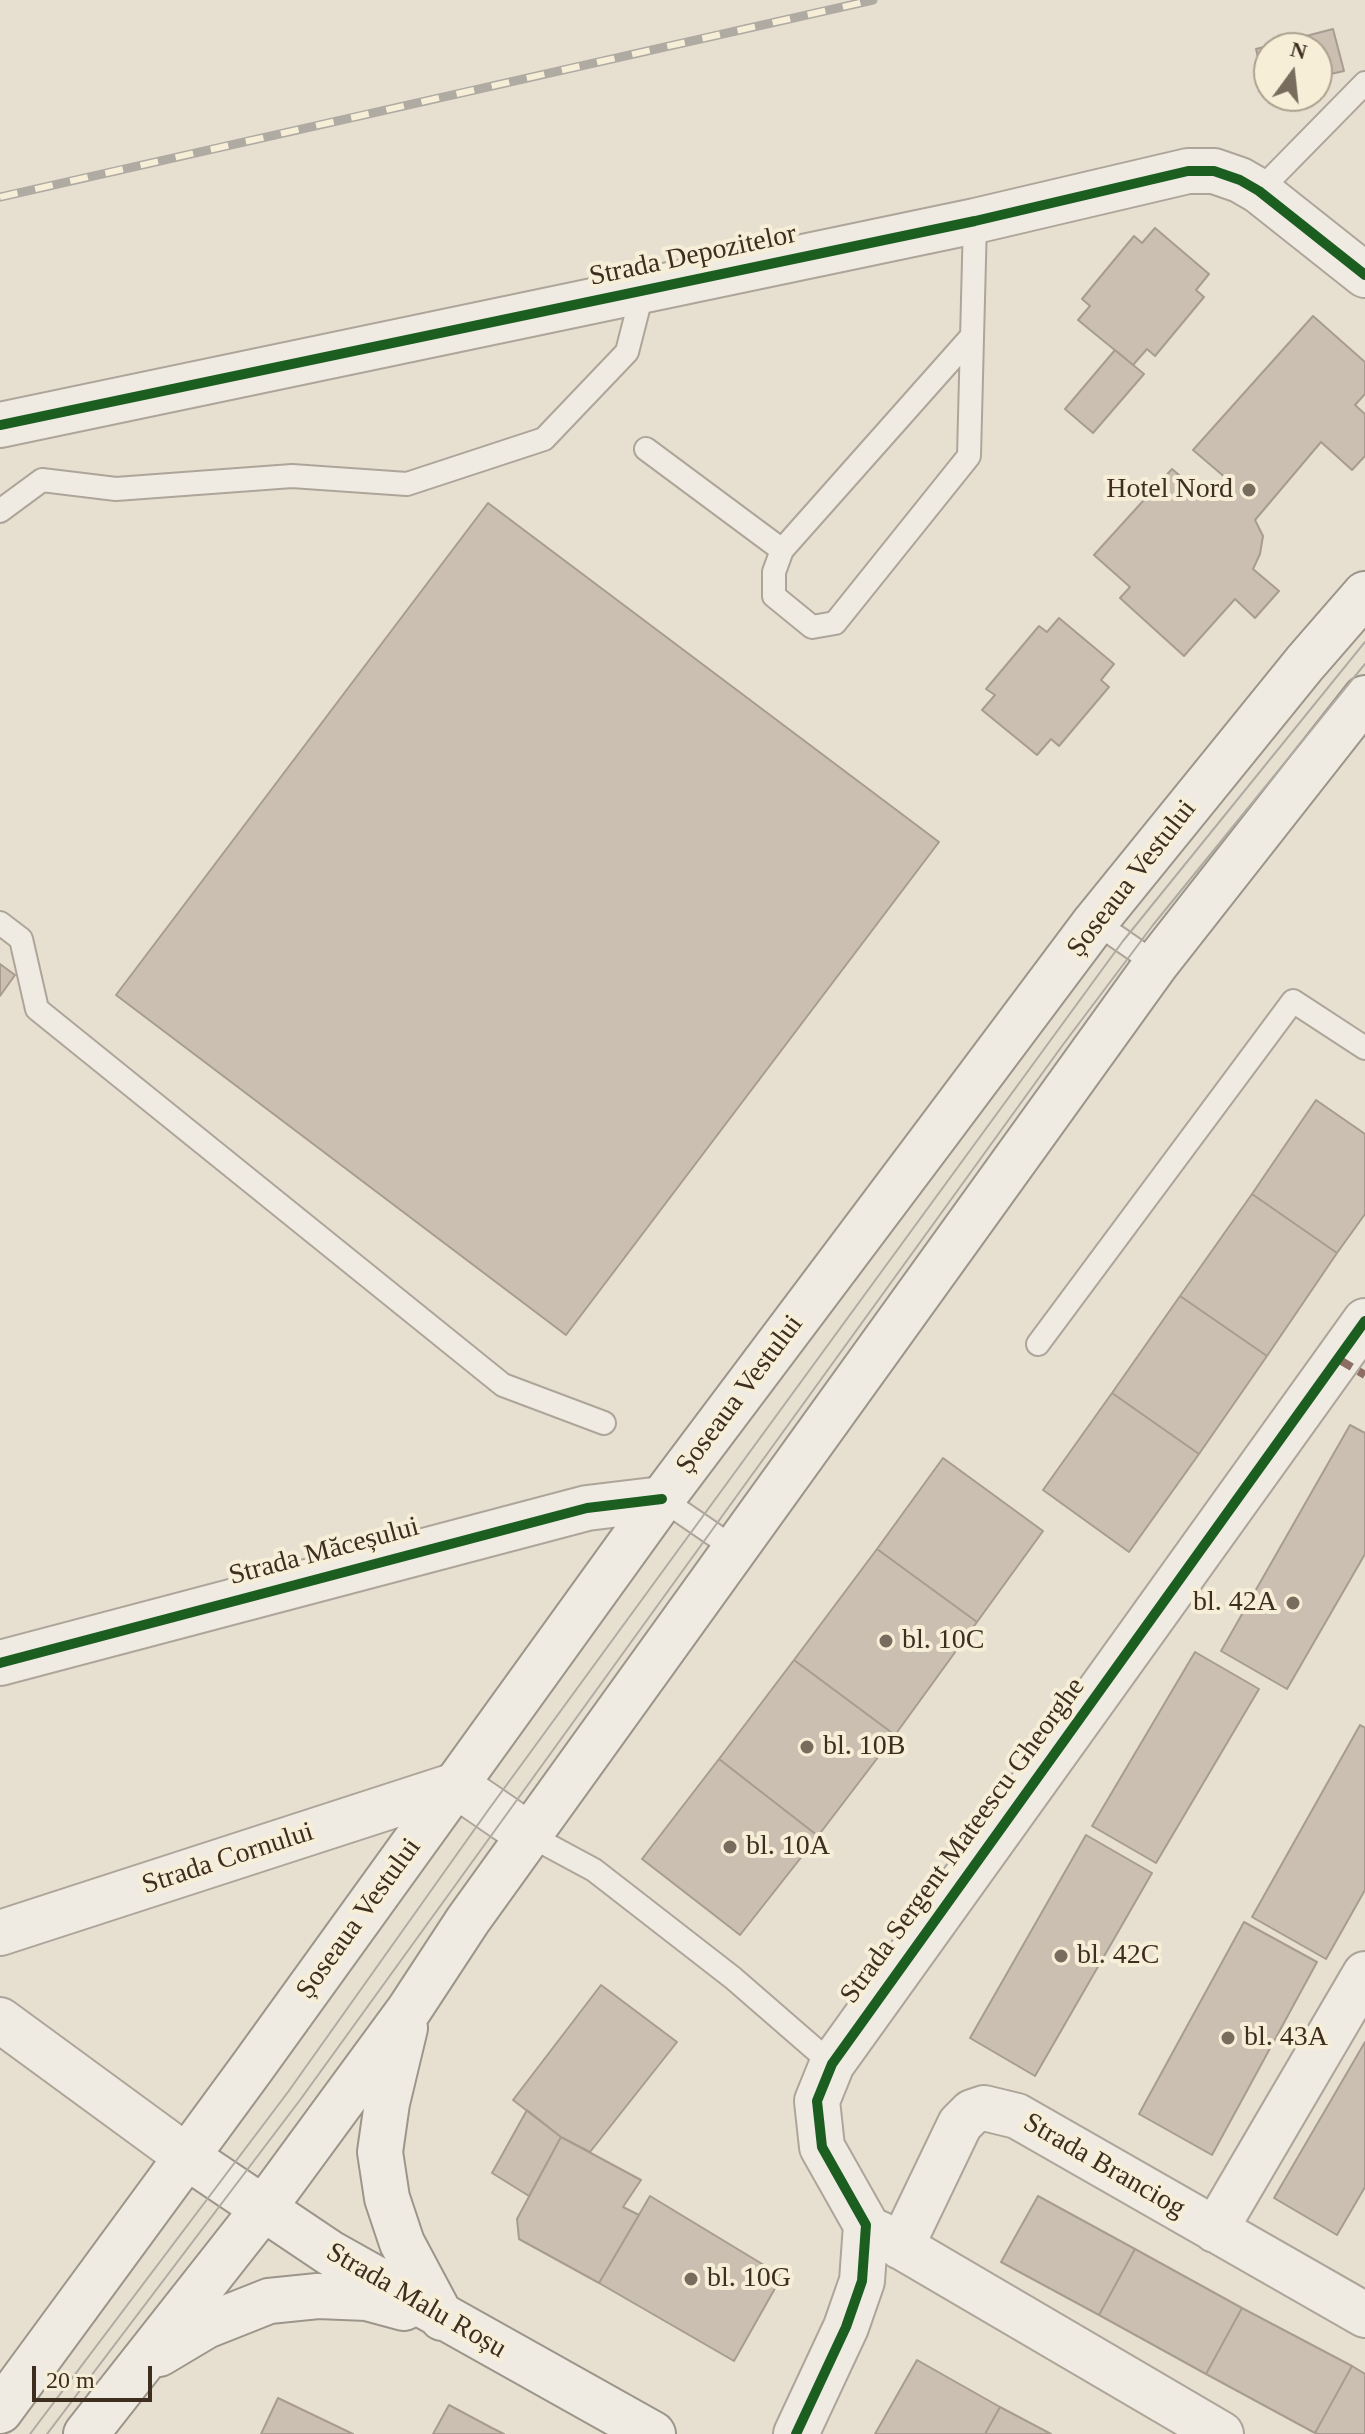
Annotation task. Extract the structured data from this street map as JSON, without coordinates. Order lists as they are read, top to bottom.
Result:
{
  "streets": {
    "main road": [
      "Strada Depozitelor",
      "Șoseaua Vestului",
      "Strada Măceșului",
      "Strada Sergent Mateescu Gheorghe",
      "Strada Cornului",
      "Strada Branciog",
      "Strada Malu Roșu"
    ]
  },
  "crossings": [
    ["Șoseaua Vestului", "Strada Măceșului"],
    ["Șoseaua Vestului", "Strada Cornului"],
    ["Șoseaua Vestului", "Strada Malu Roșu"],
    ["Strada Sergent Mateescu Gheorghe", "Strada Branciog"]
  ],
  "places": [
    "Hotel Nord",
    "bl. 42A",
    "bl. 10C",
    "bl. 10B",
    "bl. 10A",
    "bl. 42C",
    "bl. 43A",
    "bl. 10G"
  ],
  "scale_bar": "20 m",
  "north": "top"
}
